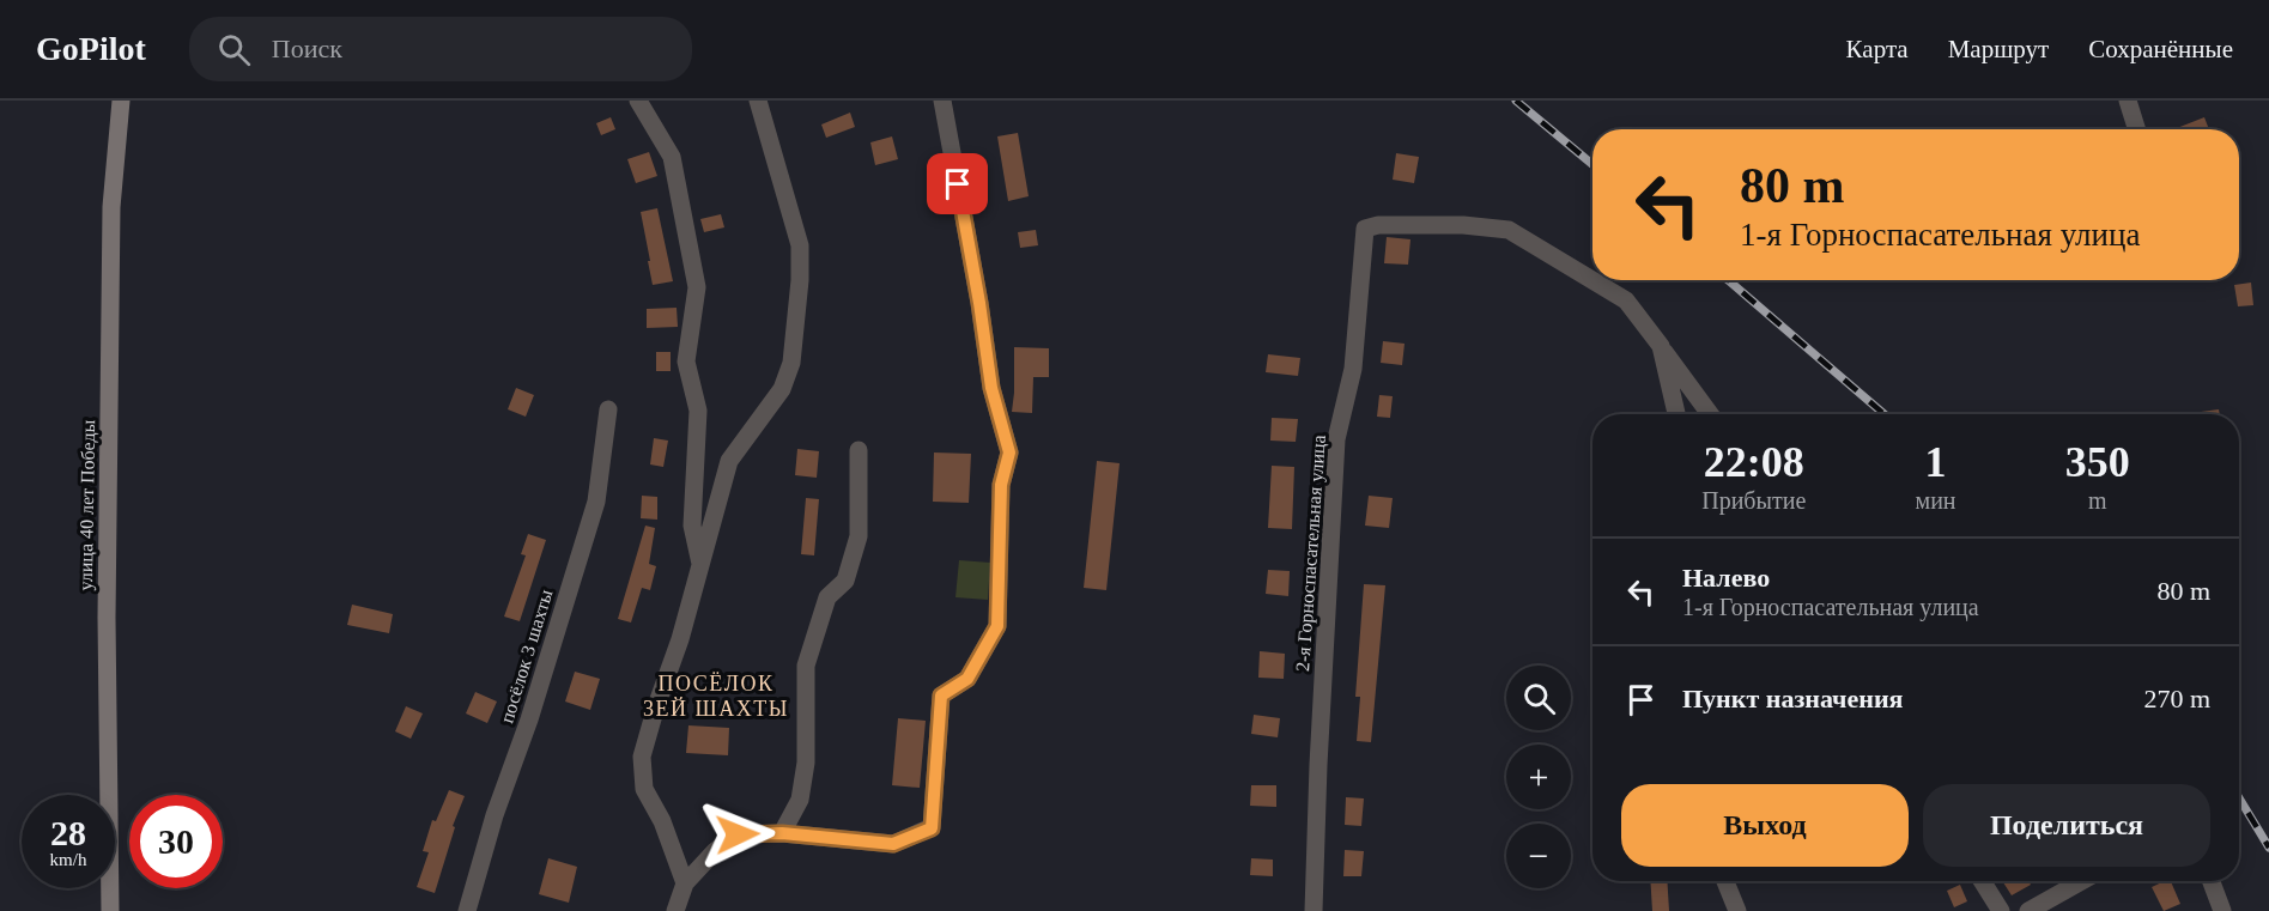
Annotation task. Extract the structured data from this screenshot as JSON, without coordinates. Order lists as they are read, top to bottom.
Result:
{
  "streets": {
    "main road": ["улица 40 лет Победы"],
    "street": ["2-я Горноспасательная улица", "посёлок 3 шахты"]
  },
  "districts": ["ПОСЁЛОК 3ЕЙ ШАХТЫ"],
  "page": {
    "header": "GoPilot",
    "search": "Поиск",
    "nav": ["Карта", "Маршрут", "Сохранённые"],
    "turn": ["80 m", "1-я Горноспасательная улица"],
    "eta": [
      "22:08",
      "Прибытие",
      "1",
      "мин",
      "350",
      "m"
    ],
    "list": [
      {
        "name": "Налево",
        "note": "1-я Горноспасательная улица",
        "value": "80 m"
      },
      {
        "name": "Пункт назначения",
        "value": "270 m"
      }
    ],
    "map_buttons": ["+", "−"],
    "buttons": ["Выход", "Поделиться"],
    "speed": "28 km/h",
    "limit": "30"
  }
}
